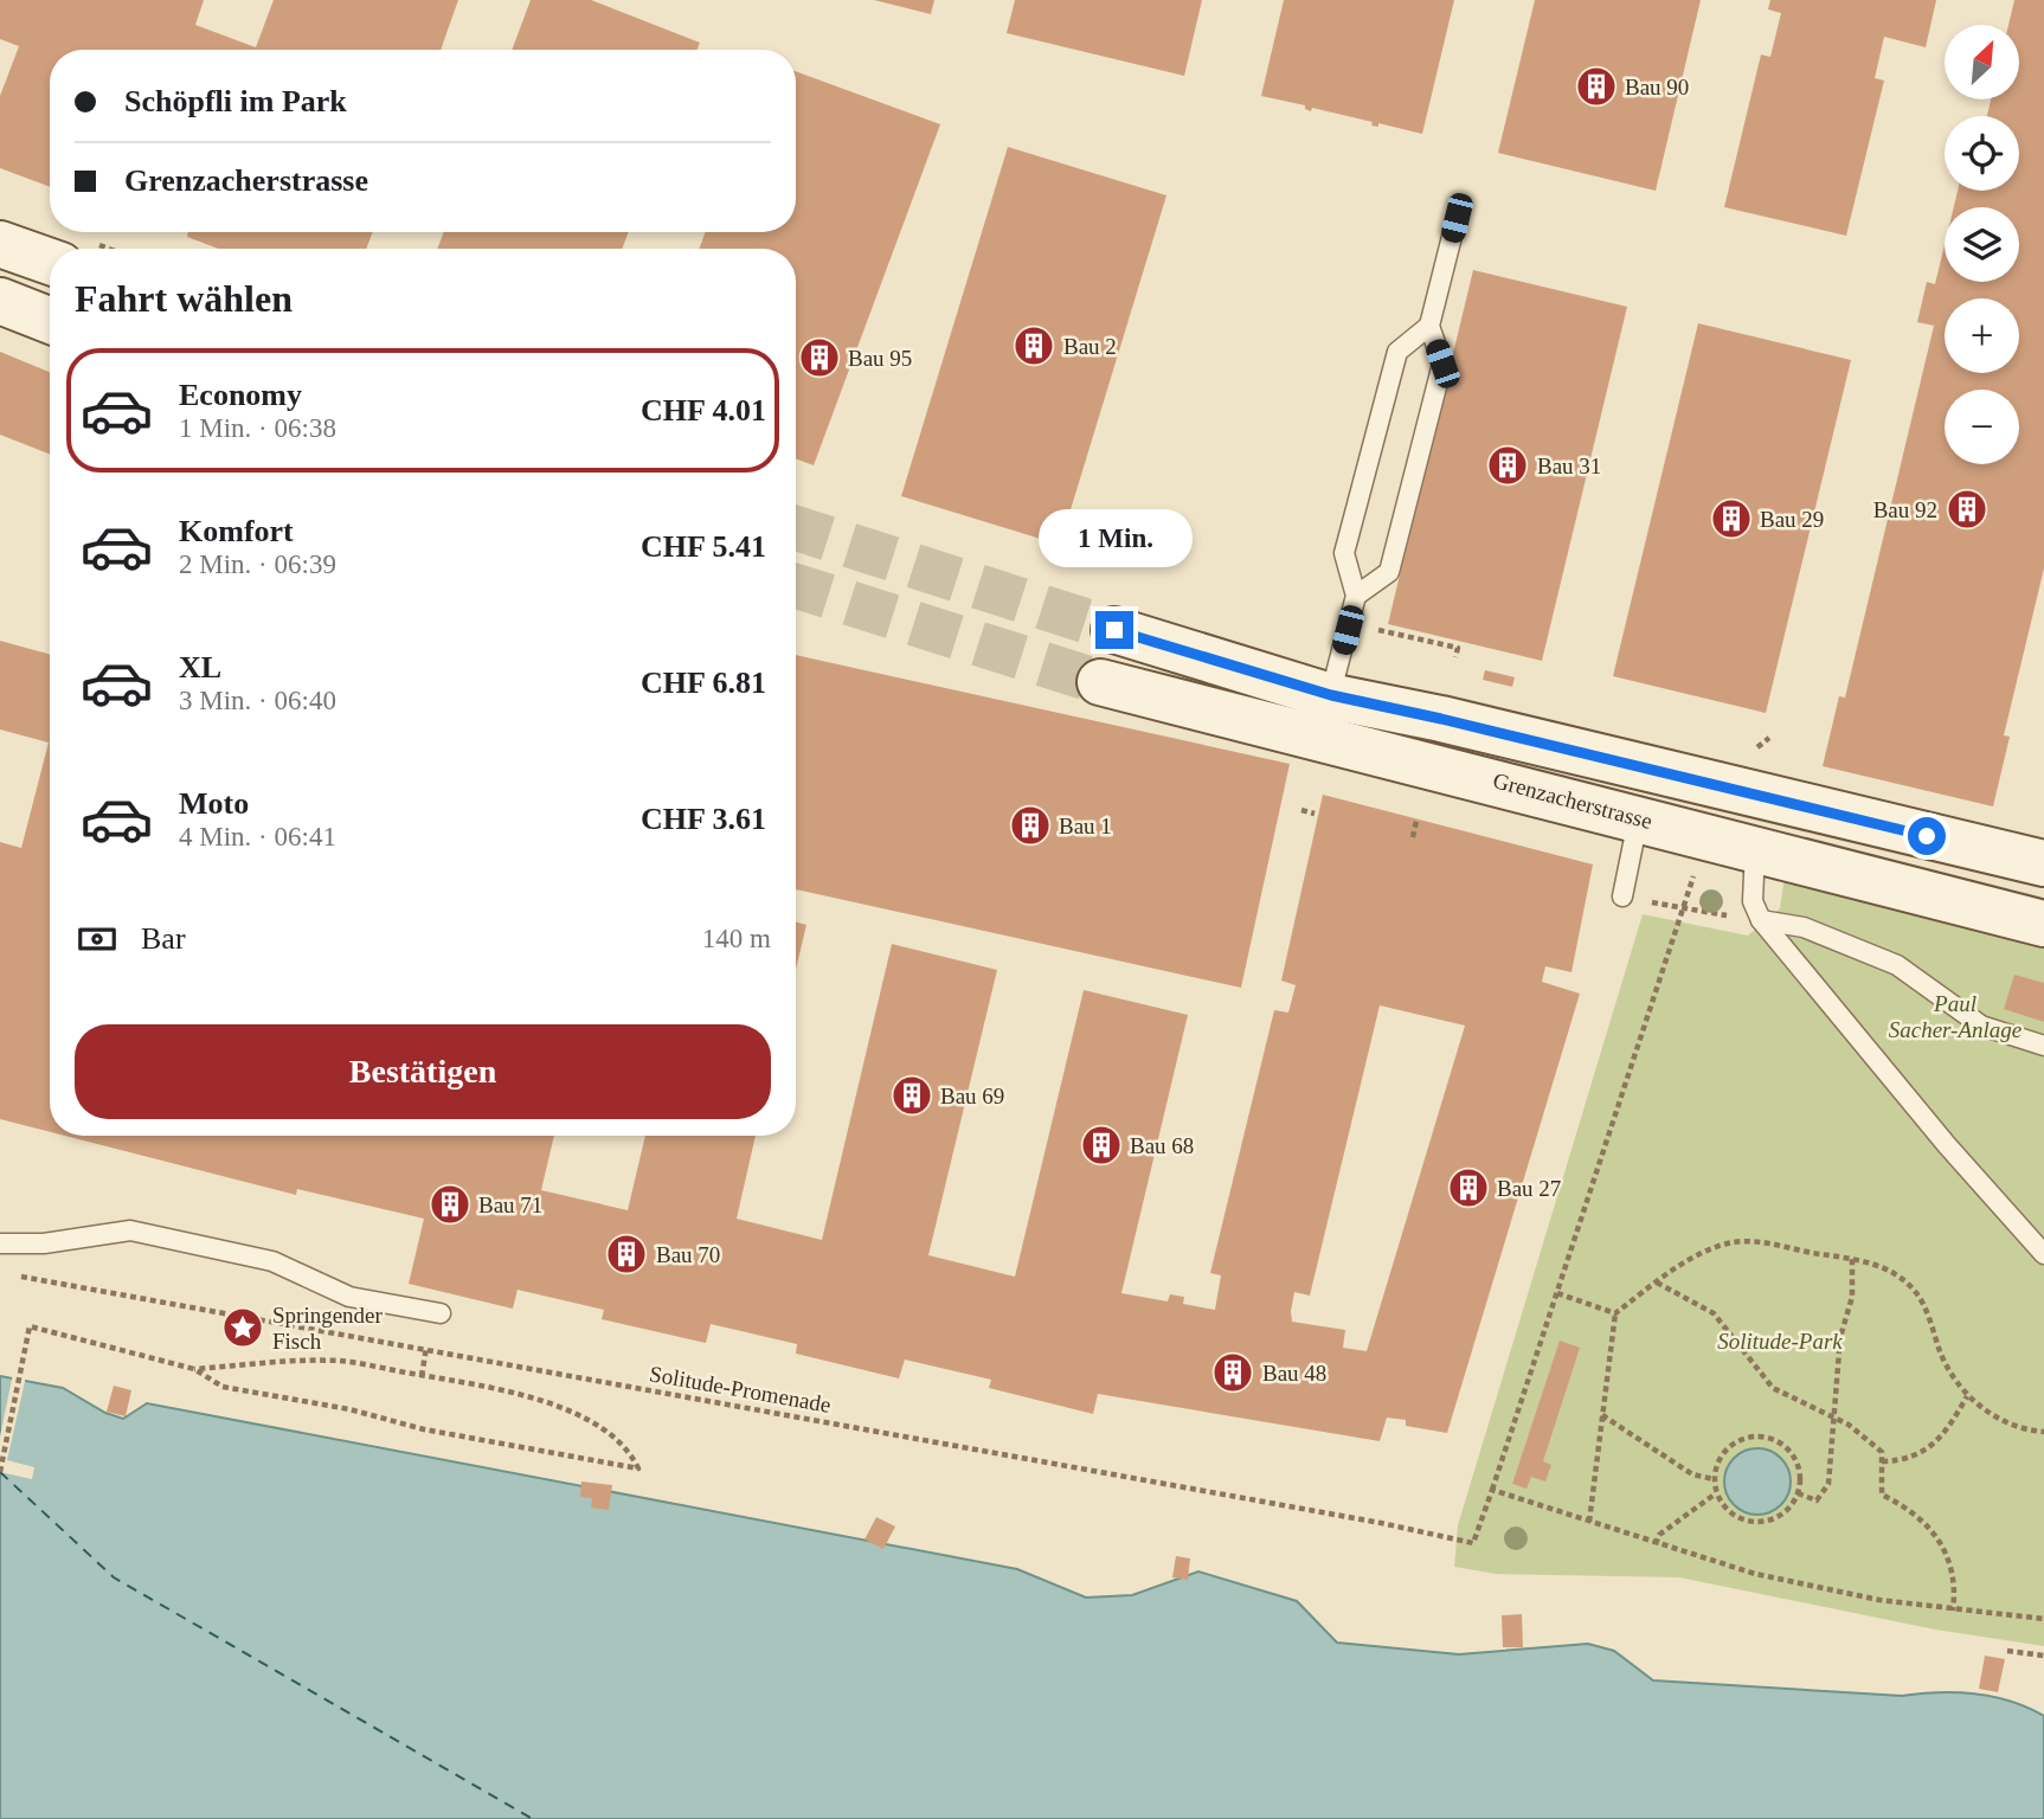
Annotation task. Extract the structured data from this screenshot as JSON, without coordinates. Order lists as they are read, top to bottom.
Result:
{
  "streets": {
    "main road": ["Grenzacherstrasse"],
    "path": ["Solitude-Promenade"]
  },
  "parks": ["Paul Sacher-Anlage", "Solitude-Park"],
  "places": {
    "building": [
      "Bau 90",
      "Bau 2",
      "Bau 95",
      "Bau 31",
      "Bau 92",
      "Bau 29",
      "Bau 1",
      "Bau 69",
      "Bau 68",
      "Bau 27",
      "Bau 71",
      "Bau 70",
      "Bau 48"
    ],
    "place": ["Springender Fisch"]
  },
  "north": "top right",
  "page": {
    "map_buttons": ["+", "−"],
    "banner": ["Schöpfli im Park", "Grenzacherstrasse"],
    "heading": "Fahrt wählen",
    "list": [
      {
        "name": "Economy",
        "note": "1 Min. · 06:38",
        "value": "CHF 4.01"
      },
      {
        "name": "Komfort",
        "note": "2 Min. · 06:39",
        "value": "CHF 5.41"
      },
      {
        "name": "XL",
        "note": "3 Min. · 06:40",
        "value": "CHF 6.81"
      },
      {
        "name": "Moto",
        "note": "4 Min. · 06:41",
        "value": "CHF 3.61"
      }
    ],
    "bubble": "1 Min.",
    "pay": ["Bar", "140 m"],
    "buttons": "Bestätigen"
  }
}
